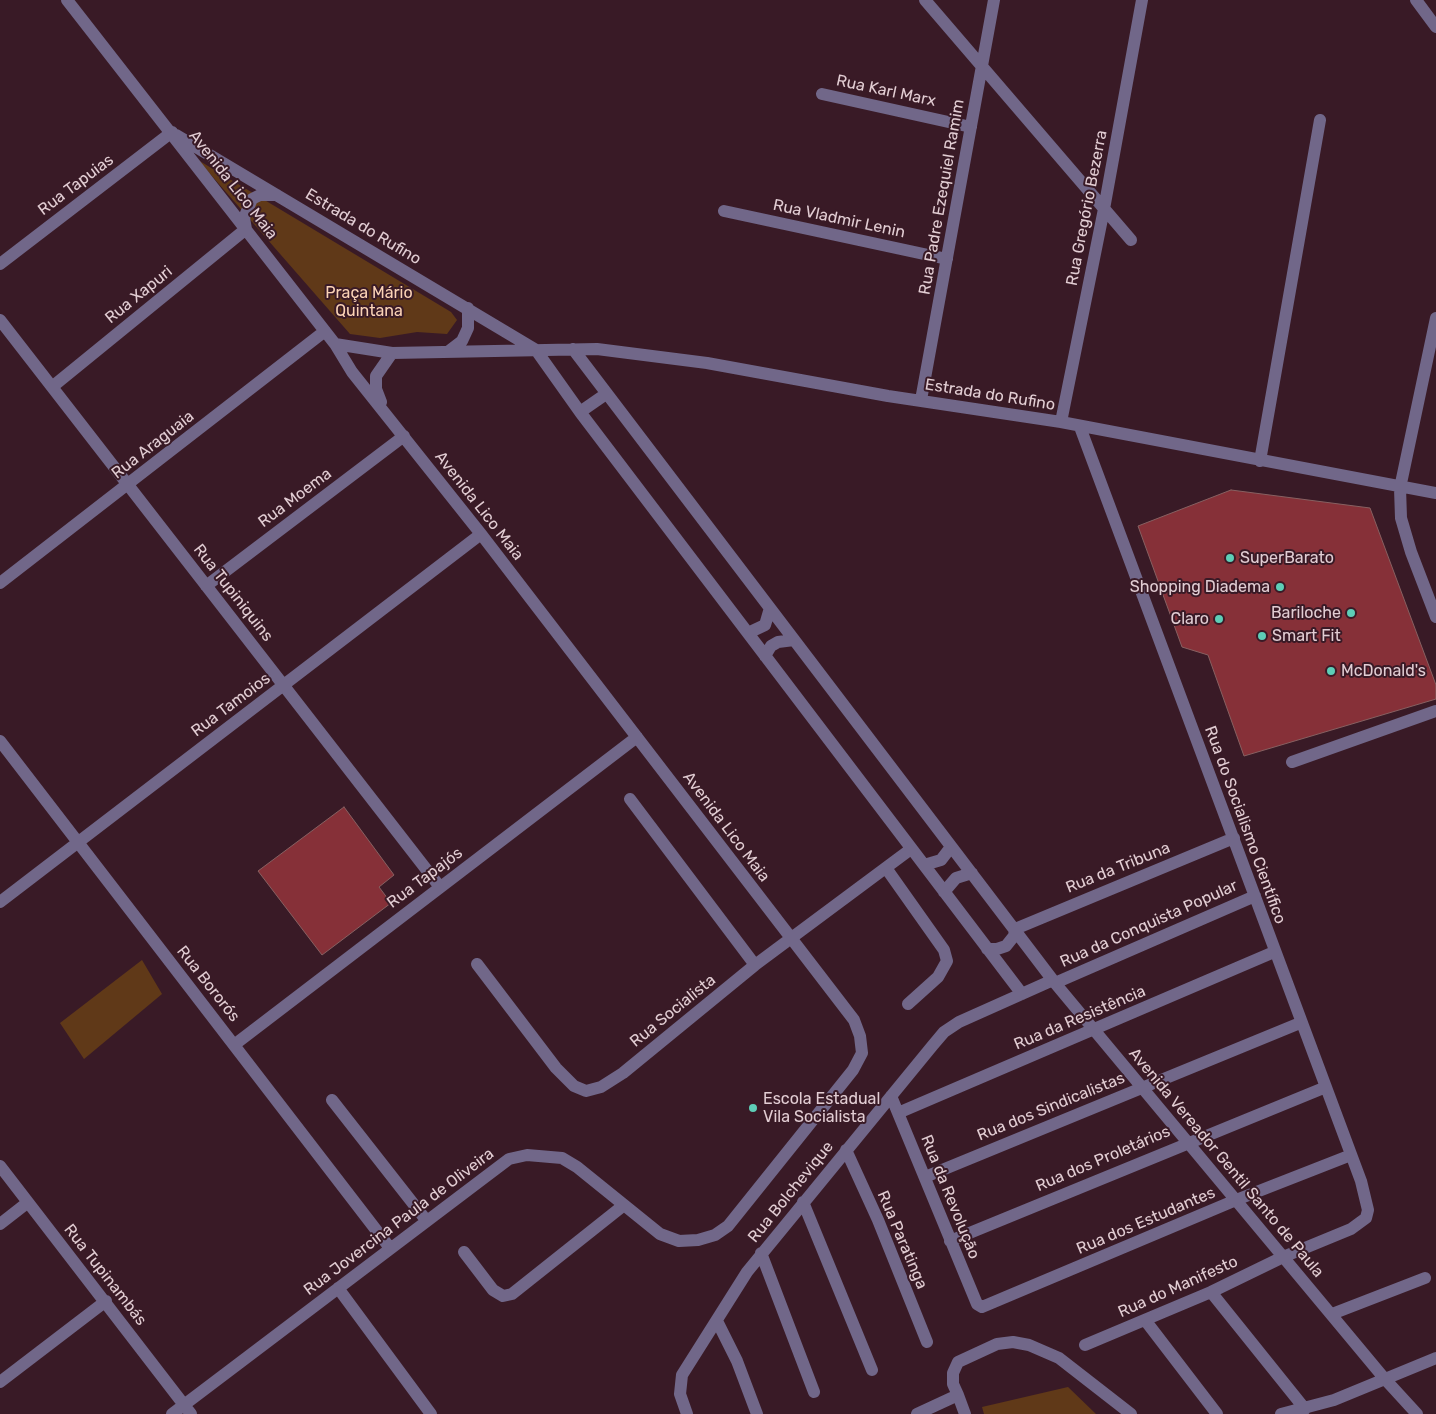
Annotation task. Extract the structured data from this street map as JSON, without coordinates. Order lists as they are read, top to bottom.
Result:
{
  "streets": {
    "street": [
      "Rua Karl Marx",
      "Rua Tapuias",
      "Avenida Lico Maia",
      "Rua Padre Ezequiel Ramim",
      "Rua Gregório Bezerra",
      "Rua Vladmir Lenin",
      "Estrada do Rufino",
      "Rua Xapuri",
      "Rua Araguaia",
      "Rua Moema",
      "Rua Tupiniquins",
      "Rua Tamoios",
      "Rua do Socialismo Científico",
      "Rua da Tribuna",
      "Rua Tapajós",
      "Rua da Conquista Popular",
      "Rua Bororós",
      "Rua Socialista",
      "Rua da Resistência",
      "Rua dos Sindicalistas",
      "Rua dos Proletários",
      "Avenida Vereador Gentil Santo de Paula",
      "Rua Bolchevique",
      "Rua da Revolução",
      "Rua dos Estudantes",
      "Rua Jovercina Paula de Oliveira",
      "Rua Paratinga",
      "Rua Tupinambás",
      "Rua do Manifesto"
    ]
  },
  "crossings": [
    ["Rua Karl Marx", "Rua Padre Ezequiel Ramim"],
    ["Rua Tapuias", "Avenida Lico Maia"],
    ["Rua Tapuias", "Estrada do Rufino"],
    ["Avenida Lico Maia", "Estrada do Rufino"],
    ["Avenida Lico Maia", "Rua Xapuri"],
    ["Avenida Lico Maia", "Rua Araguaia"],
    ["Avenida Lico Maia", "Rua Moema"],
    ["Avenida Lico Maia", "Rua Tamoios"],
    ["Avenida Lico Maia", "Rua Tapajós"],
    ["Avenida Lico Maia", "Rua Socialista"],
    ["Avenida Lico Maia", "Rua Jovercina Paula de Oliveira"],
    ["Rua Padre Ezequiel Ramim", "Rua Vladmir Lenin"],
    ["Rua Padre Ezequiel Ramim", "Estrada do Rufino"],
    ["Rua Gregório Bezerra", "Estrada do Rufino"],
    ["Estrada do Rufino", "Rua do Socialismo Científico"],
    ["Estrada do Rufino", "Avenida Vereador Gentil Santo de Paula"],
    ["Rua Xapuri", "Rua Tupiniquins"],
    ["Rua Araguaia", "Rua Tupiniquins"],
    ["Rua Moema", "Rua Tupiniquins"],
    ["Rua Tupiniquins", "Rua Tamoios"],
    ["Rua Tupiniquins", "Rua Tapajós"],
    ["Rua Tamoios", "Rua Bororós"],
    ["Rua do Socialismo Científico", "Rua da Tribuna"],
    ["Rua do Socialismo Científico", "Rua da Conquista Popular"],
    ["Rua do Socialismo Científico", "Rua da Resistência"],
    ["Rua do Socialismo Científico", "Rua dos Sindicalistas"],
    ["Rua do Socialismo Científico", "Rua dos Proletários"],
    ["Rua do Socialismo Científico", "Rua dos Estudantes"],
    ["Rua do Socialismo Científico", "Rua do Manifesto"],
    ["Rua da Tribuna", "Avenida Vereador Gentil Santo de Paula"],
    ["Rua Tapajós", "Rua Bororós"],
    ["Rua da Conquista Popular", "Avenida Vereador Gentil Santo de Paula"],
    ["Rua da Conquista Popular", "Rua Bolchevique"],
    ["Rua Bororós", "Rua Jovercina Paula de Oliveira"],
    ["Rua da Resistência", "Avenida Vereador Gentil Santo de Paula"],
    ["Rua da Resistência", "Rua da Revolução"],
    ["Rua dos Sindicalistas", "Avenida Vereador Gentil Santo de Paula"],
    ["Rua dos Sindicalistas", "Rua da Revolução"],
    ["Rua dos Proletários", "Avenida Vereador Gentil Santo de Paula"],
    ["Rua dos Proletários", "Rua da Revolução"],
    ["Avenida Vereador Gentil Santo de Paula", "Rua Bolchevique"],
    ["Avenida Vereador Gentil Santo de Paula", "Rua dos Estudantes"],
    ["Avenida Vereador Gentil Santo de Paula", "Rua do Manifesto"],
    ["Rua Bolchevique", "Rua da Revolução"],
    ["Rua Bolchevique", "Rua Paratinga"],
    ["Rua da Revolução", "Rua dos Estudantes"],
    ["Rua Jovercina Paula de Oliveira", "Rua Tupinambás"]
  ],
  "parks": ["Praça Mário Quintana"],
  "places": [
    "SuperBarato",
    "Shopping Diadema",
    "Bariloche",
    "Claro",
    "Smart Fit",
    "McDonald's",
    "Escola Estadual Vila Socialista"
  ]
}
